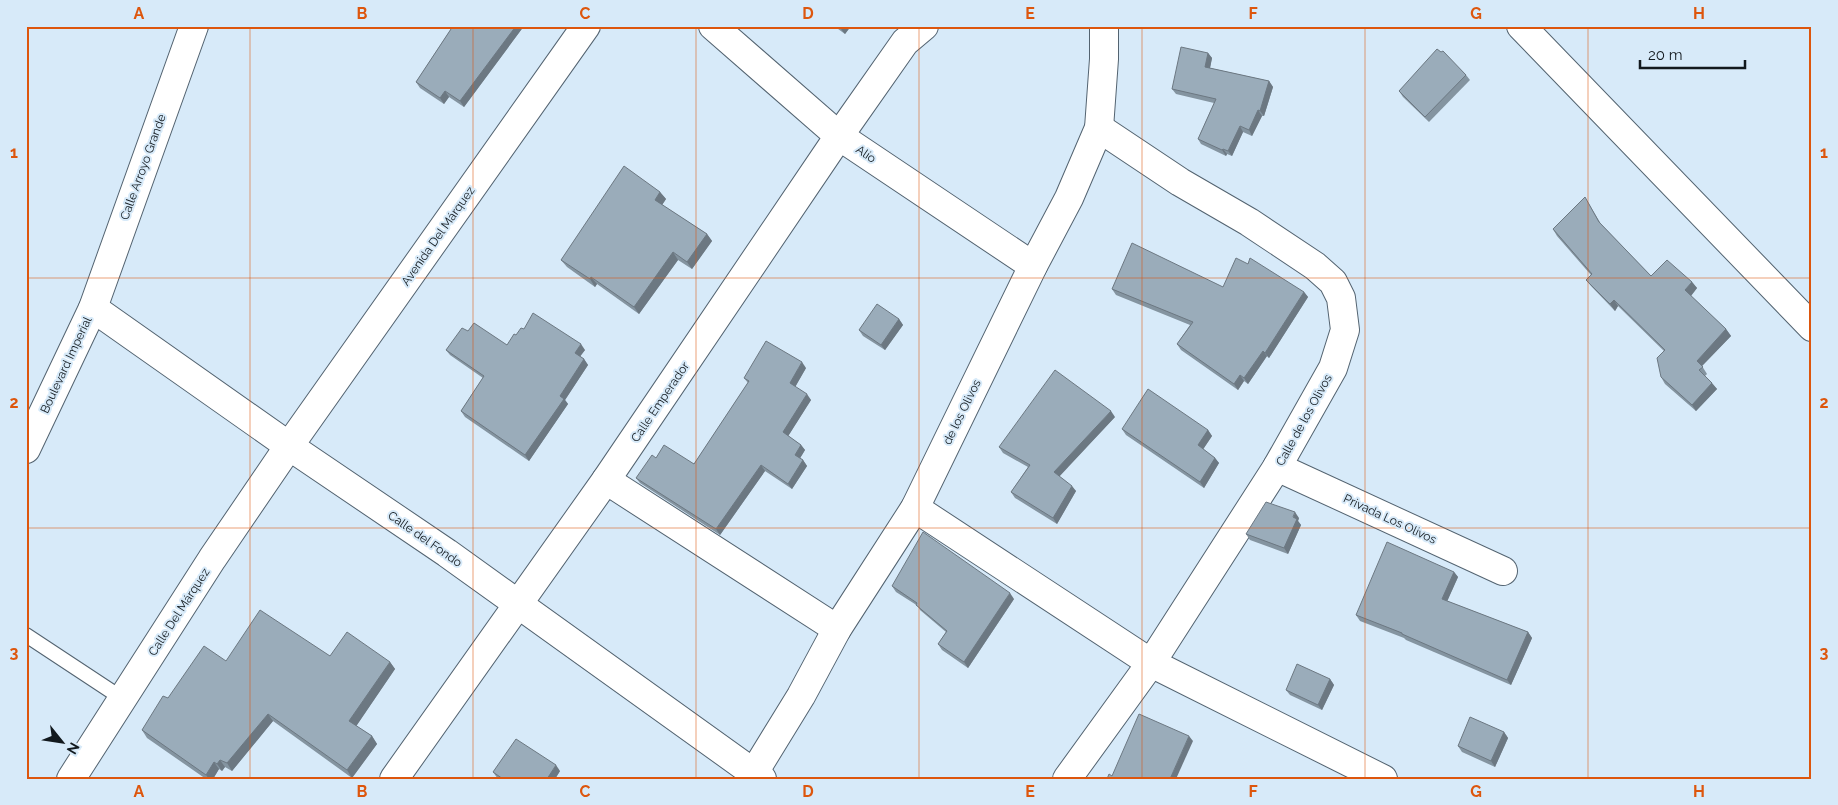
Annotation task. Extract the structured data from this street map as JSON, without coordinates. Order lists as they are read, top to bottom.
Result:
{
  "streets": {
    "street": [
      "Alío",
      "Calle Arroyo Grande",
      "Avenida Del Márquez",
      "Boulevard Imperial",
      "Calle Emperador",
      "de los Olivos",
      "Calle de los Olivos",
      "Privada Los Olivos",
      "Calle del Fondo",
      "Calle Del Márquez"
    ]
  },
  "crossings": [
    ["Alío", "Calle Emperador"],
    ["Alío", "de los Olivos"],
    ["Calle Arroyo Grande", "Boulevard Imperial"],
    ["Calle Arroyo Grande", "Calle del Fondo"],
    ["Avenida Del Márquez", "Calle del Fondo"],
    ["Avenida Del Márquez", "Calle Del Márquez"],
    ["Boulevard Imperial", "Calle del Fondo"],
    ["Calle Emperador", "Calle del Fondo"],
    ["de los Olivos", "Calle de los Olivos"],
    ["de los Olivos", "Calle del Fondo"],
    ["Calle de los Olivos", "Privada Los Olivos"],
    ["Calle del Fondo", "Calle Del Márquez"]
  ],
  "scale_bar": "20 m",
  "north": "bottom right",
  "grid": {
    "columns": [
      "A",
      "B",
      "C",
      "D",
      "E",
      "F",
      "G",
      "H"
    ],
    "rows": ["1", "2", "3"]
  }
}
